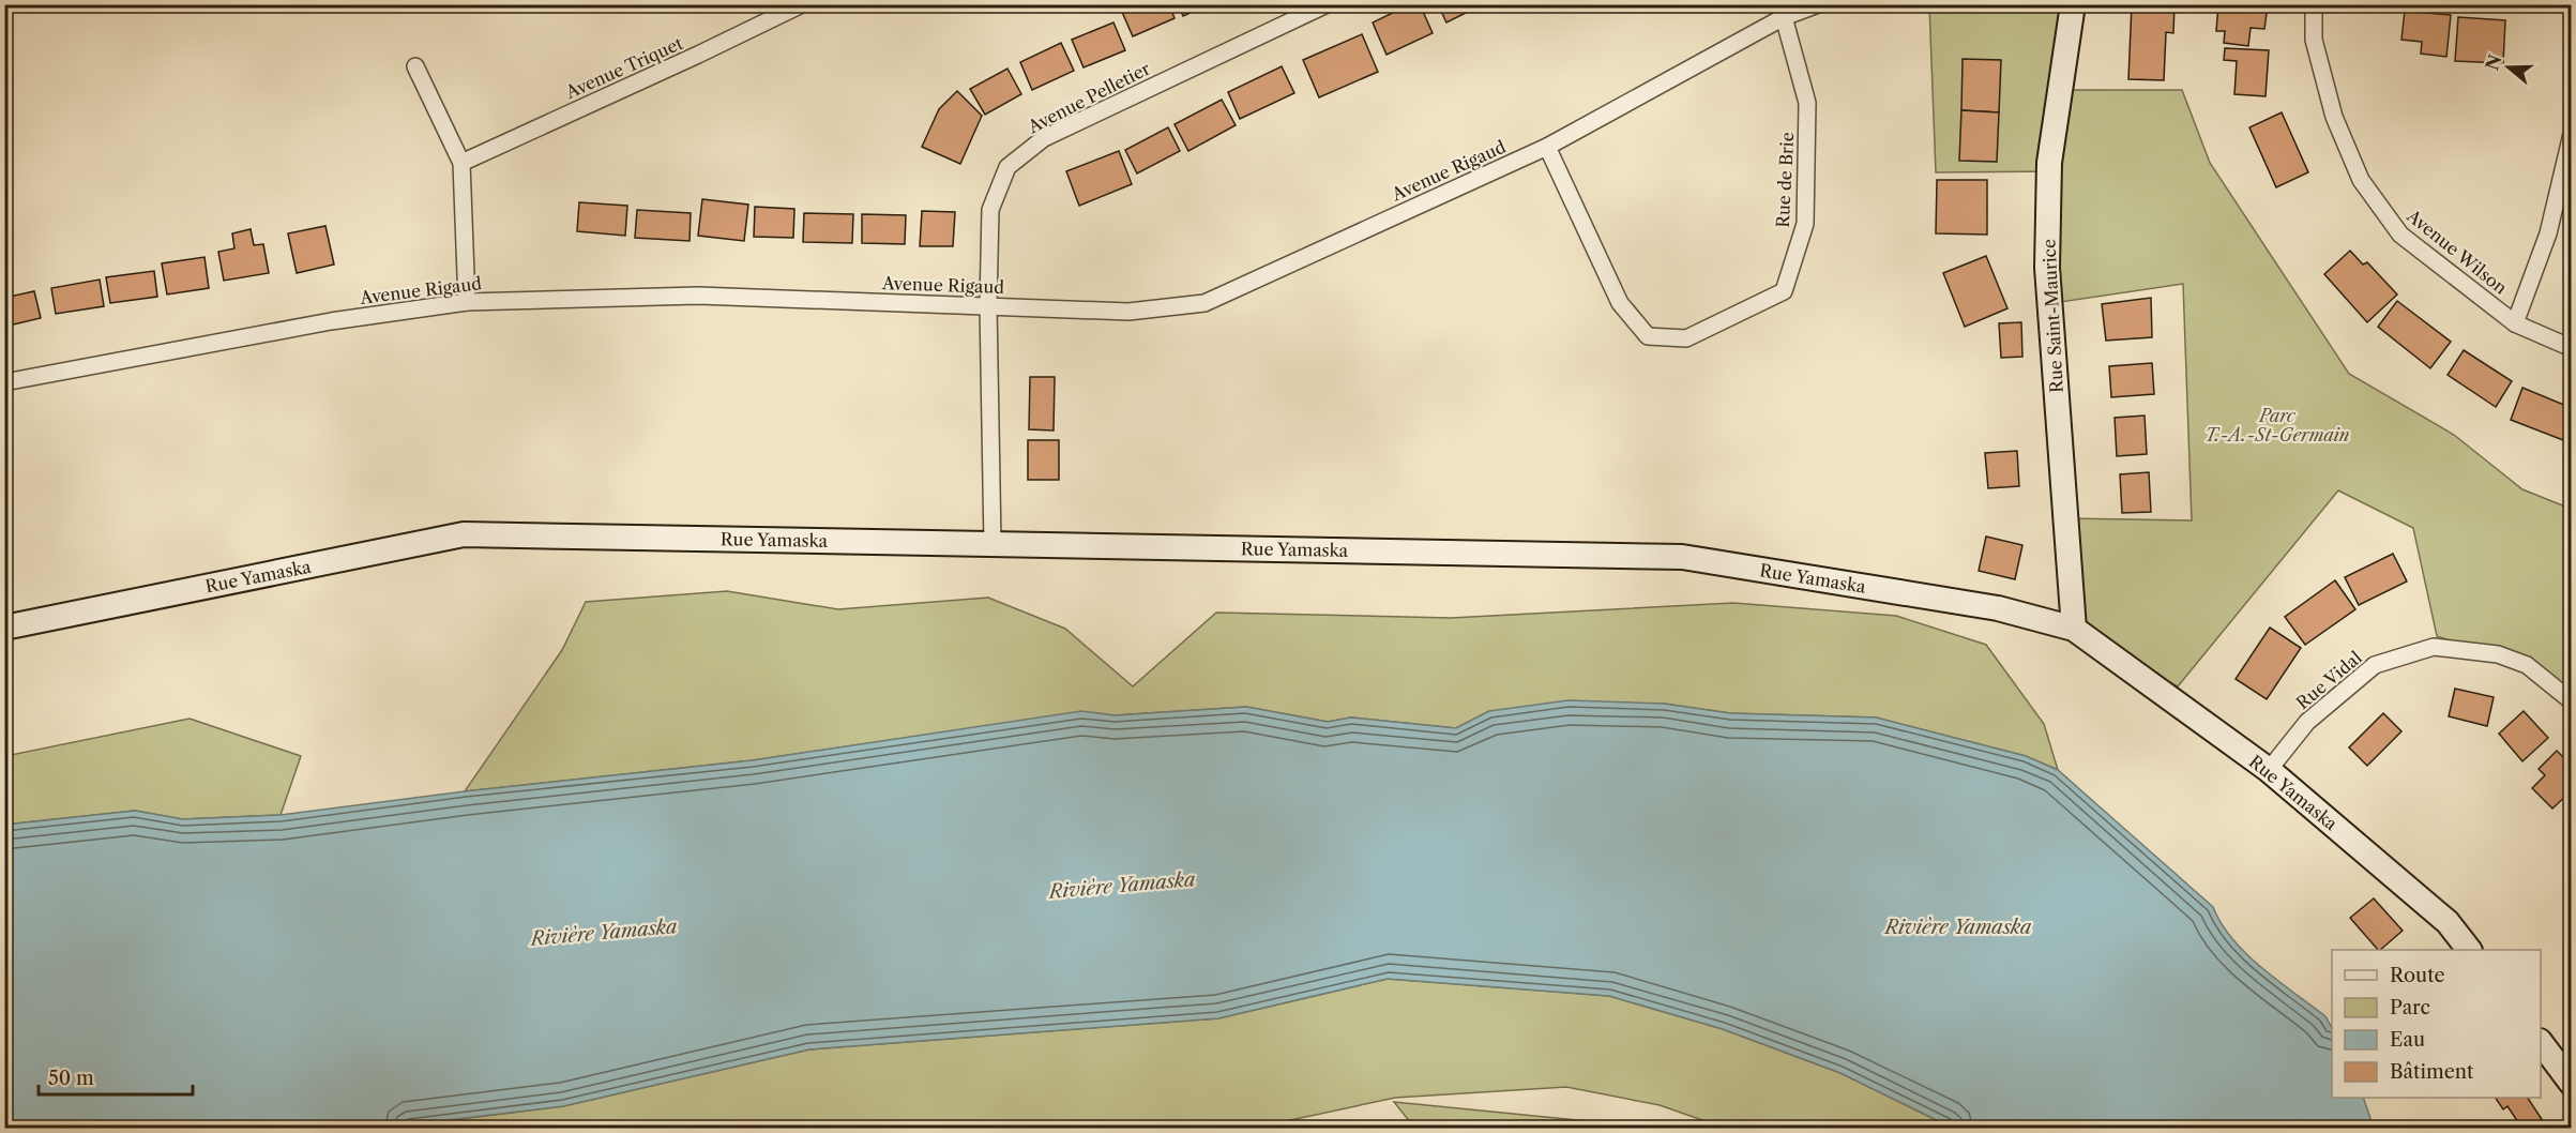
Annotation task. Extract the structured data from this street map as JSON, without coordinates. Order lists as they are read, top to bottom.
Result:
{
  "streets": {
    "street": [
      "Avenue Triquet",
      "Avenue Pelletier",
      "Avenue Rigaud",
      "Rue de Brie",
      "Avenue Wilson",
      "Rue Saint-Maurice",
      "Rue Yamaska",
      "Rue Vidal"
    ]
  },
  "crossings": [
    ["Avenue Pelletier", "Avenue Rigaud"],
    ["Avenue Pelletier", "Rue Yamaska"],
    ["Avenue Rigaud", "Rue de Brie"],
    ["Rue Saint-Maurice", "Rue Yamaska"],
    ["Rue Yamaska", "Rue Vidal"]
  ],
  "water": ["Rivière Yamaska"],
  "parks": ["Parc T.-A.-St-Germain"],
  "legend": [
    "Route",
    "Parc",
    "Eau",
    "Bâtiment"
  ],
  "scale_bar": "50 m",
  "north": "left"
}
